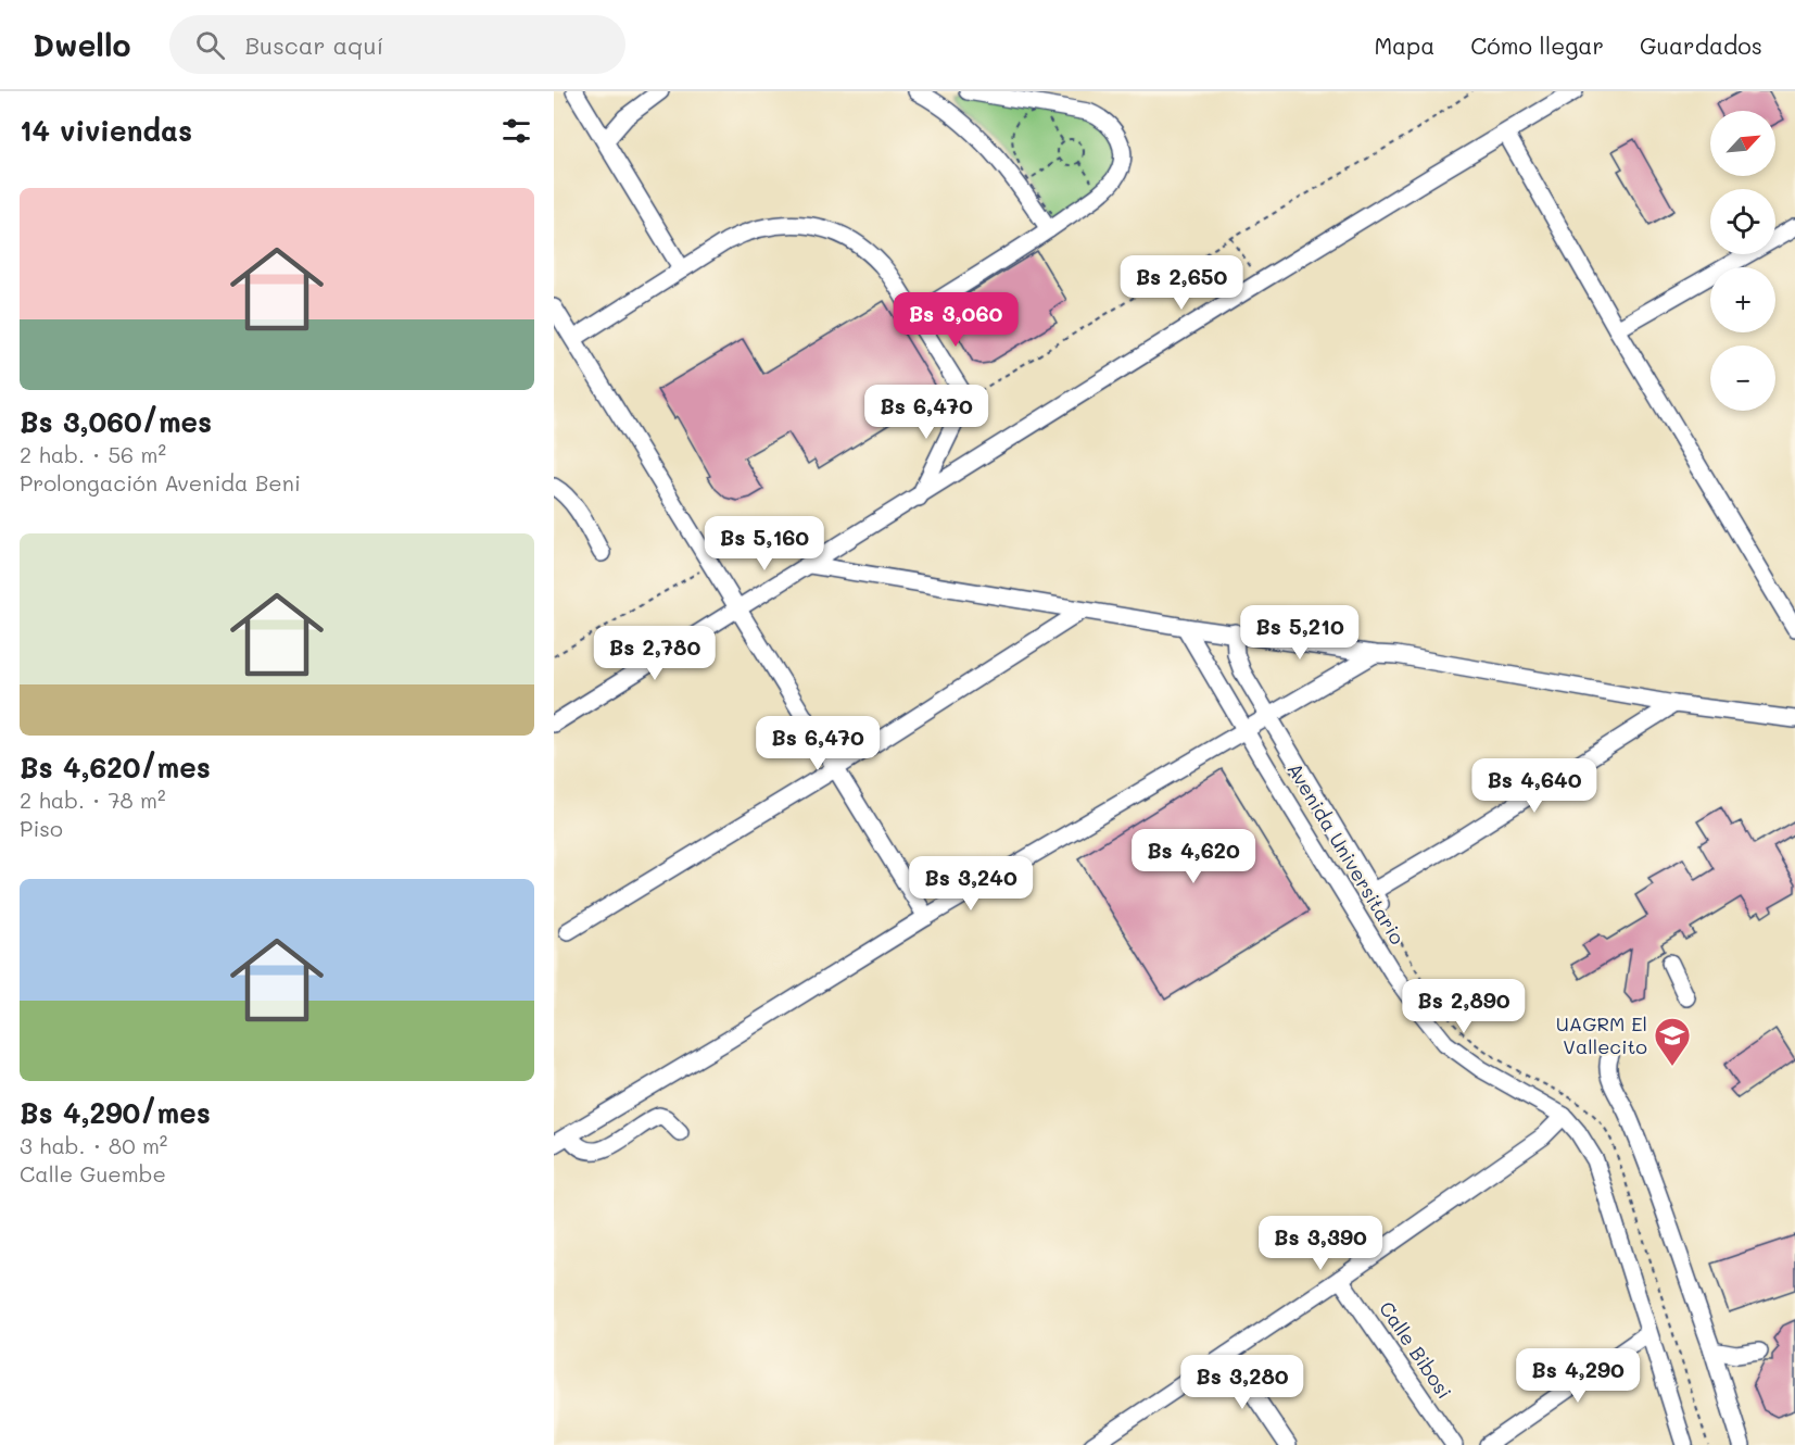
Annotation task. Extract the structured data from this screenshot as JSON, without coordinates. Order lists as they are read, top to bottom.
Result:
{
  "streets": {
    "street": ["Avenida Universitario", "Calle Bibosi"]
  },
  "places": {
    "school or university": ["UAGRM El Vallecito"]
  },
  "north": "top right",
  "page": {
    "header": "Dwello",
    "search": "Buscar aquí",
    "nav": ["Mapa", "Cómo llegar", "Guardados"],
    "heading": "14 viviendas",
    "map_buttons": ["+", "−"],
    "list": [
      {
        "name": "Bs 3,060/mes",
        "note": "2 hab. · 56 m² · Prolongación Avenida Beni"
      },
      {
        "name": "Bs 4,620/mes",
        "note": "2 hab. · 78 m² · Piso"
      },
      {
        "name": "Bs 4,290/mes",
        "note": "3 hab. · 80 m² · Calle Guembe"
      }
    ],
    "price": [
      "Bs 2,650",
      "Bs 3,060",
      "Bs 6,470",
      "Bs 5,160",
      "Bs 5,210",
      "Bs 2,780",
      "Bs 6,470",
      "Bs 4,640",
      "Bs 4,620",
      "Bs 3,240",
      "Bs 2,890",
      "Bs 3,390",
      "Bs 4,290",
      "Bs 3,280"
    ]
  }
}
